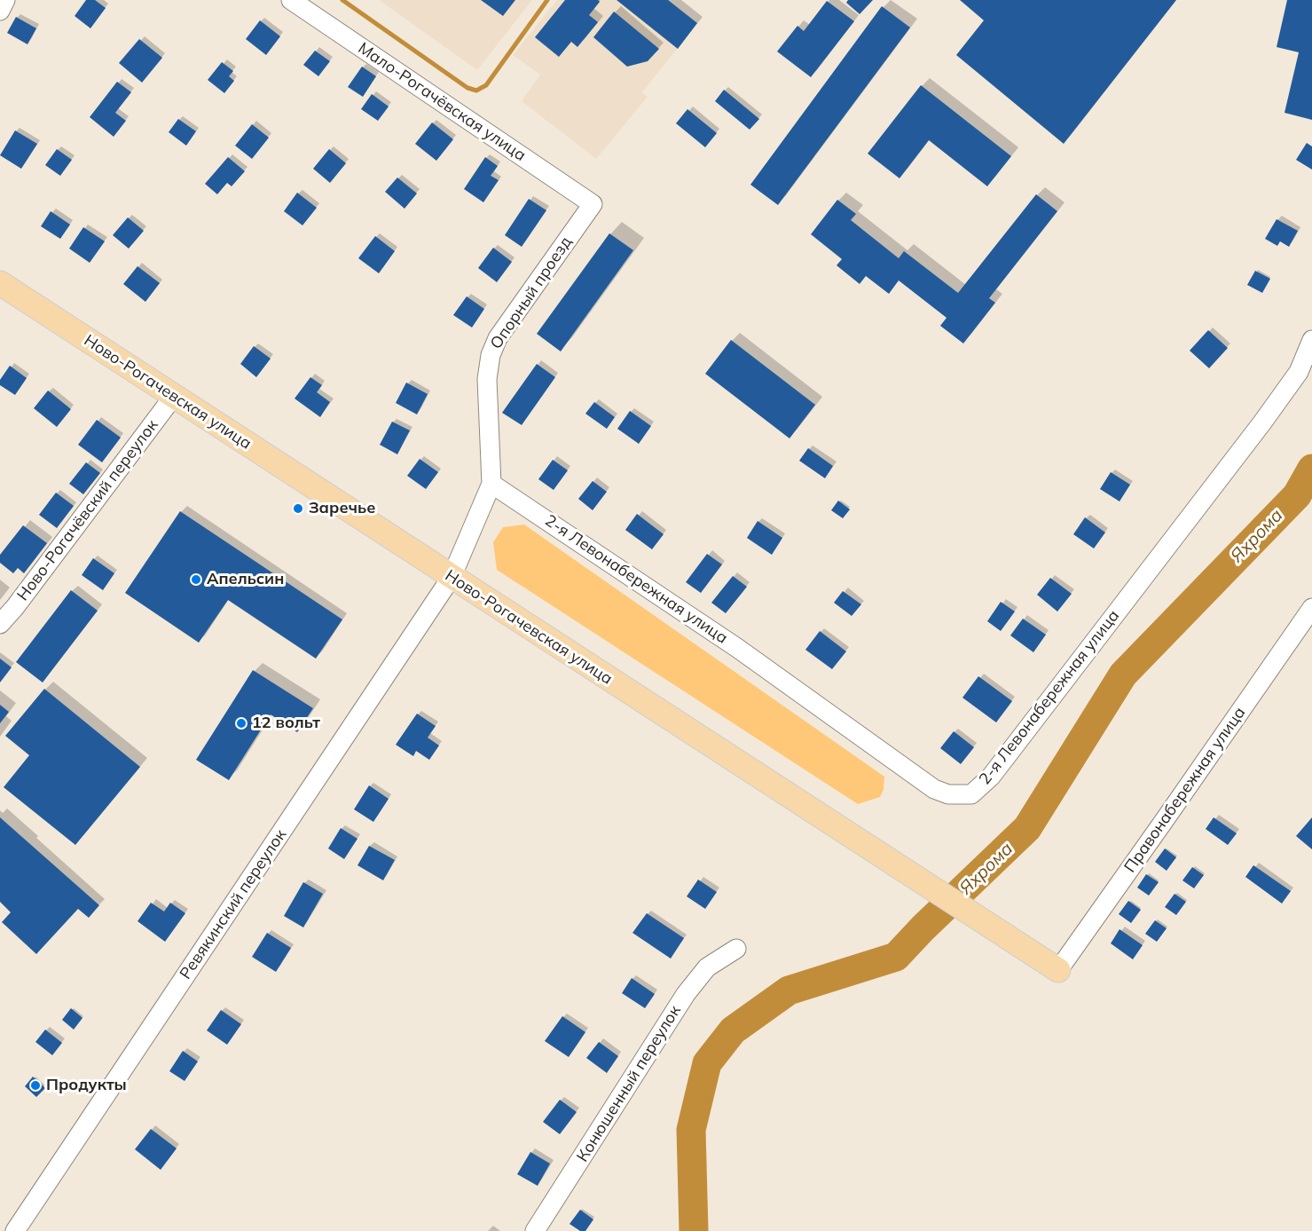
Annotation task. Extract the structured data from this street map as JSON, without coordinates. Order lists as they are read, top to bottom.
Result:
{
  "streets": {
    "main road": ["Ново-Рогачевская улица"],
    "street": [
      "Мало-Рогачёвская улица",
      "Опорный проезд",
      "Ново-Рогачёвский переулок",
      "2-я Левонабережная улица",
      "Правонабережная улица",
      "Ревякинский переулок",
      "Конюшенный переулок"
    ]
  },
  "crossings": [
    ["Мало-Рогачёвская улица", "Опорный проезд"],
    ["Опорный проезд", "2-я Левонабережная улица"],
    ["Опорный проезд", "Ревякинский переулок"],
    ["Ново-Рогачевская улица", "Ново-Рогачёвский переулок"],
    ["Ново-Рогачевская улица", "Правонабережная улица"],
    ["Ново-Рогачевская улица", "Ревякинский переулок"],
    ["2-я Левонабережная улица", "Ревякинский переулок"]
  ],
  "water": ["Яхрома"],
  "places": [
    "Заречье",
    "Апельсин",
    "12 вольт",
    "Продукты"
  ]
}
